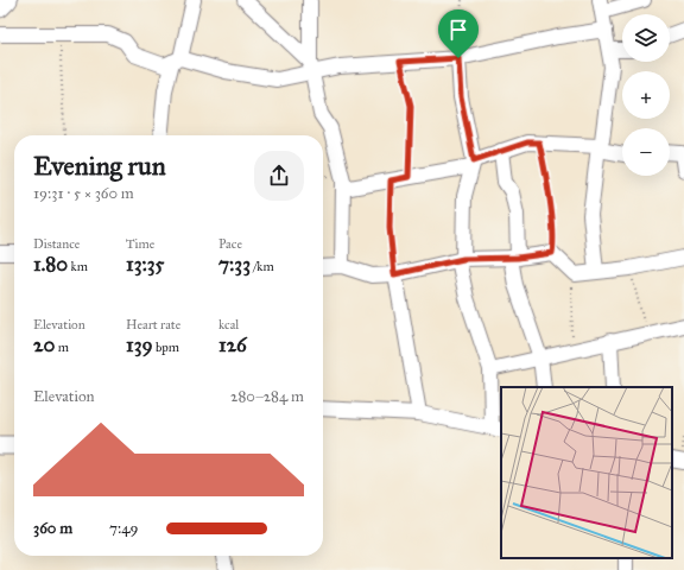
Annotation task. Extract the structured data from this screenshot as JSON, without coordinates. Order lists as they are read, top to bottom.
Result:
{
  "page": {
    "map_buttons": ["+", "−"],
    "heading": ["Evening run", "19:31 · 5 × 360 m"],
    "stats": [
      ["Distance", "1.80 km"],
      ["Time", "13:35"],
      ["Pace", "7:33 /km"],
      ["Elevation", "20 m"],
      ["Heart rate", "139 bpm"],
      ["kcal", "126"]
    ],
    "chart": ["Elevation", "280–284 m"],
    "list": [
      {
        "name": "360 m",
        "note": "7:49"
      }
    ]
  }
}
